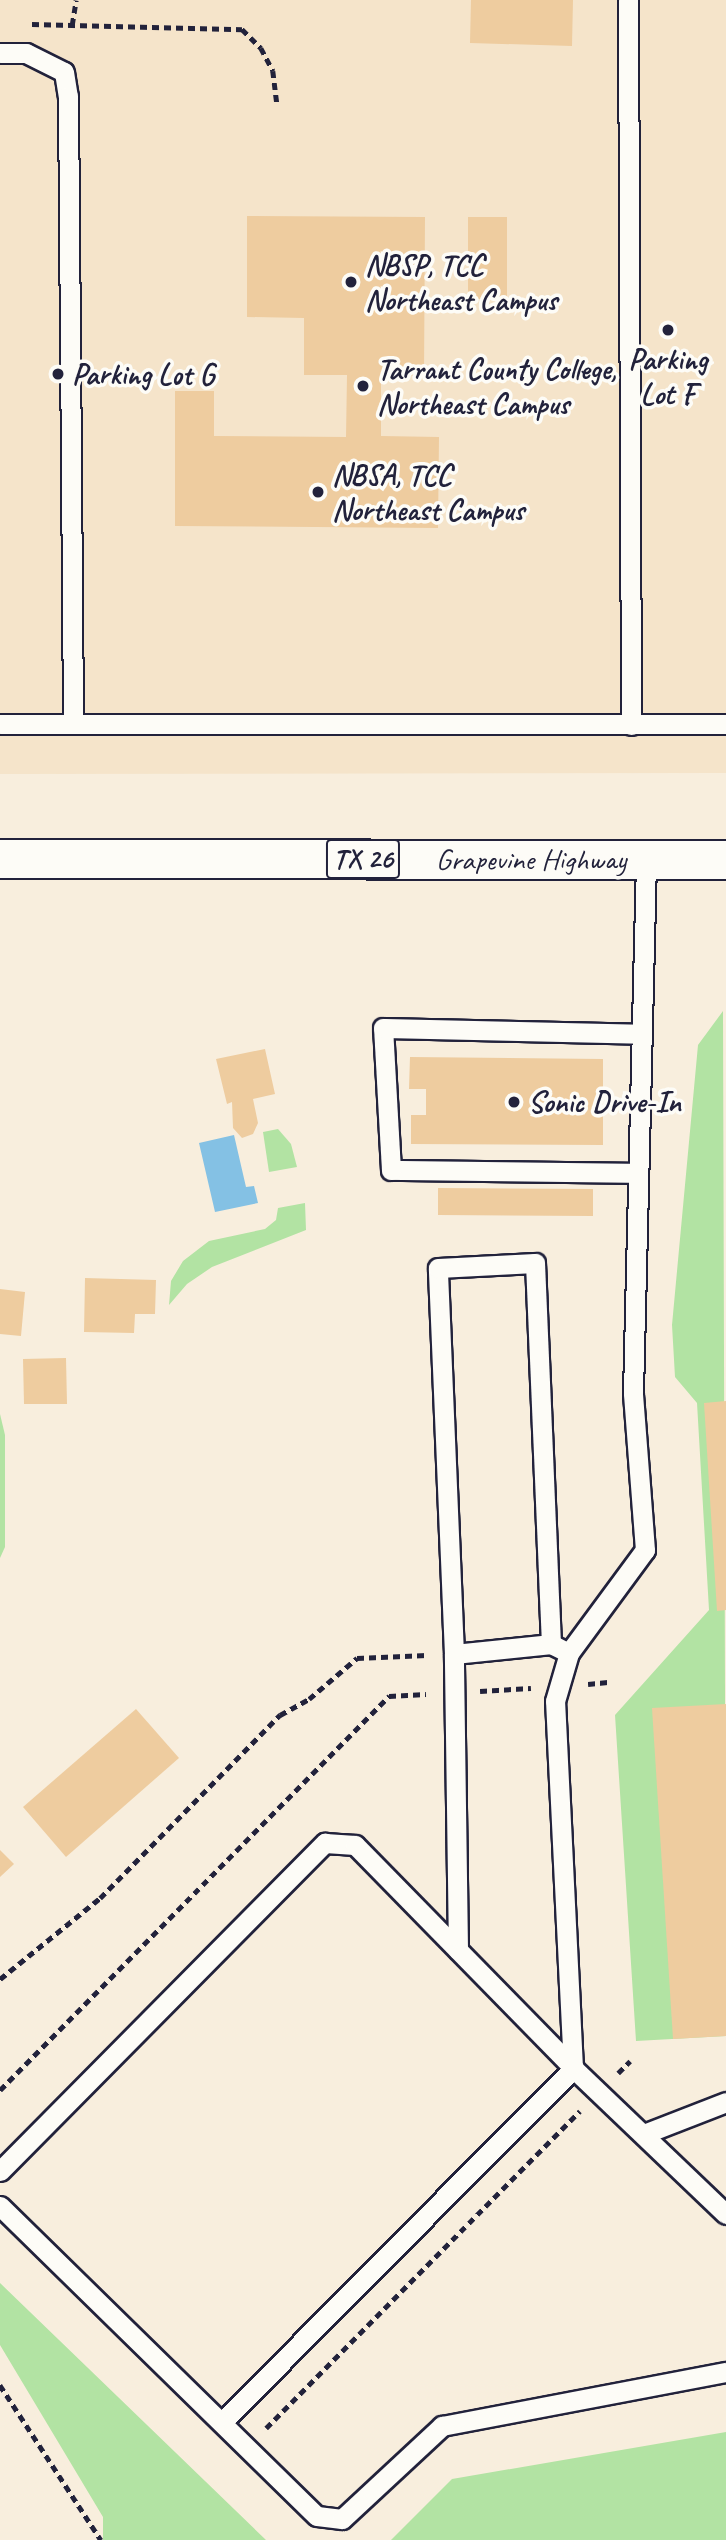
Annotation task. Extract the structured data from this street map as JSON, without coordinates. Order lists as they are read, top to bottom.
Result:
{
  "streets": {
    "main road": ["TX 26", "Grapevine Highway"]
  },
  "places": [
    "NBSP, TCC Northeast Campus",
    "Parking Lot F",
    "Parking Lot G",
    "Tarrant County College, Northeast Campus",
    "NBSA, TCC Northeast Campus",
    "Sonic Drive-In"
  ]
}
